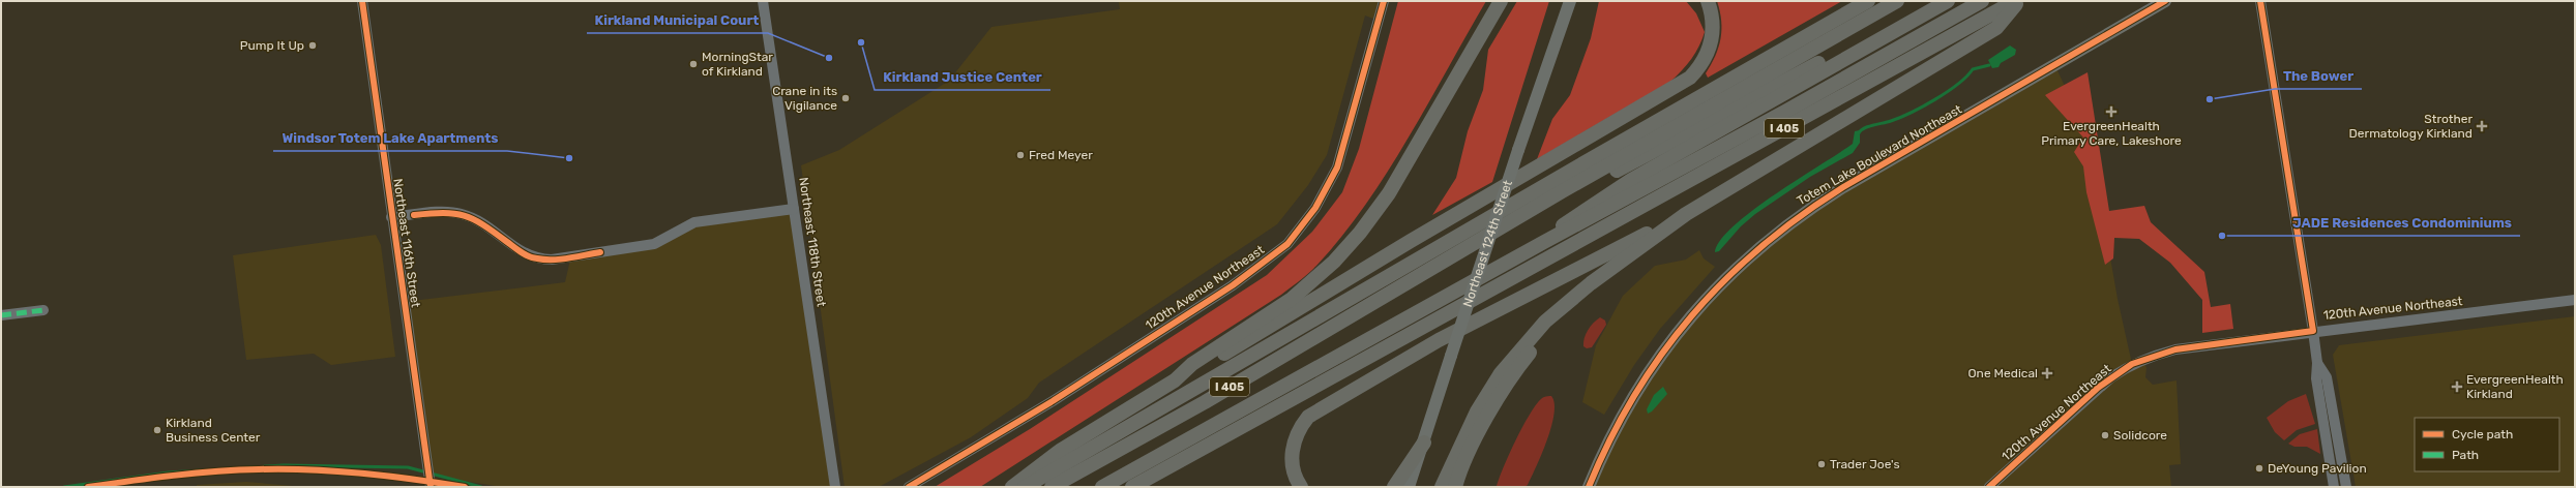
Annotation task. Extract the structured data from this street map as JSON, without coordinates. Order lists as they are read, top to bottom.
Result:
{
  "streets": {
    "highway": ["I 405"],
    "main road": ["Totem Lake Boulevard Northeast", "Northeast 124th Street"],
    "street": ["Northeast 118th Street", "Northeast 116th Street", "120th Avenue Northeast"]
  },
  "places": {
    "other": [
      "Kirkland Justice Center",
      "Pump It Up",
      "Kirkland Municipal Court",
      "MorningStar of Kirkland",
      "Crane in its Vigilance",
      "The Bower",
      "Fred Meyer",
      "Windsor Totem Lake Apartments",
      "JADE Residences Condominiums",
      "Kirkland Business Center",
      "Solidcore",
      "Trader Joe's",
      "DeYoung Pavilion"
    ],
    "health": [
      "EvergreenHealth Primary Care, Lakeshore",
      "Strother Dermatology Kirkland",
      "One Medical",
      "EvergreenHealth Kirkland"
    ]
  },
  "legend": ["Cycle path", "Path"]
}
